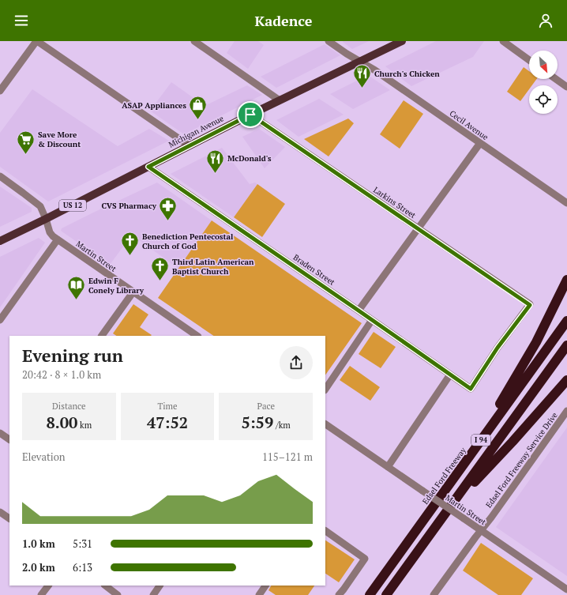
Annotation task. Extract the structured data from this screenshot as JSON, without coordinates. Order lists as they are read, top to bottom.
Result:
{
  "streets": {
    "highway": ["I 94", "Edsel Ford Freeway"],
    "main road": ["Michigan Avenue", "US 12"],
    "street": [
      "Cecil Avenue",
      "Larkins Street",
      "Martin Street",
      "Braden Street",
      "Edsel Ford Freeway Service Drive"
    ]
  },
  "crossings": [
    ["Cecil Avenue", "Michigan Avenue"],
    ["Michigan Avenue", "Larkins Street"],
    ["Michigan Avenue", "Martin Street"],
    ["Michigan Avenue", "Braden Street"],
    ["Larkins Street", "Braden Street"],
    ["Martin Street", "Edsel Ford Freeway Service Drive"]
  ],
  "places": {
    "restaurant": ["Church's Chicken", "McDonald's"],
    "shop": ["ASAP Appliances"],
    "supermarket": ["Save More & Discount"],
    "pharmacy": ["CVS Pharmacy"],
    "church": ["Benediction Pentecostal Church of God", "Third Latin American Baptist Church"],
    "library": ["Edwin F Conely Library"]
  },
  "north": "bottom right",
  "page": {
    "header": "Kadence",
    "heading": ["Evening run", "20:42 · 8 × 1.0 km"],
    "stats": [
      ["Distance", "8.00 km"],
      ["Time", "47:52"],
      ["Pace", "5:59 /km"]
    ],
    "chart": ["Elevation", "115–121 m"],
    "list": [
      {
        "name": "1.0 km",
        "note": "5:31"
      },
      {
        "name": "2.0 km",
        "note": "6:13"
      }
    ]
  }
}
